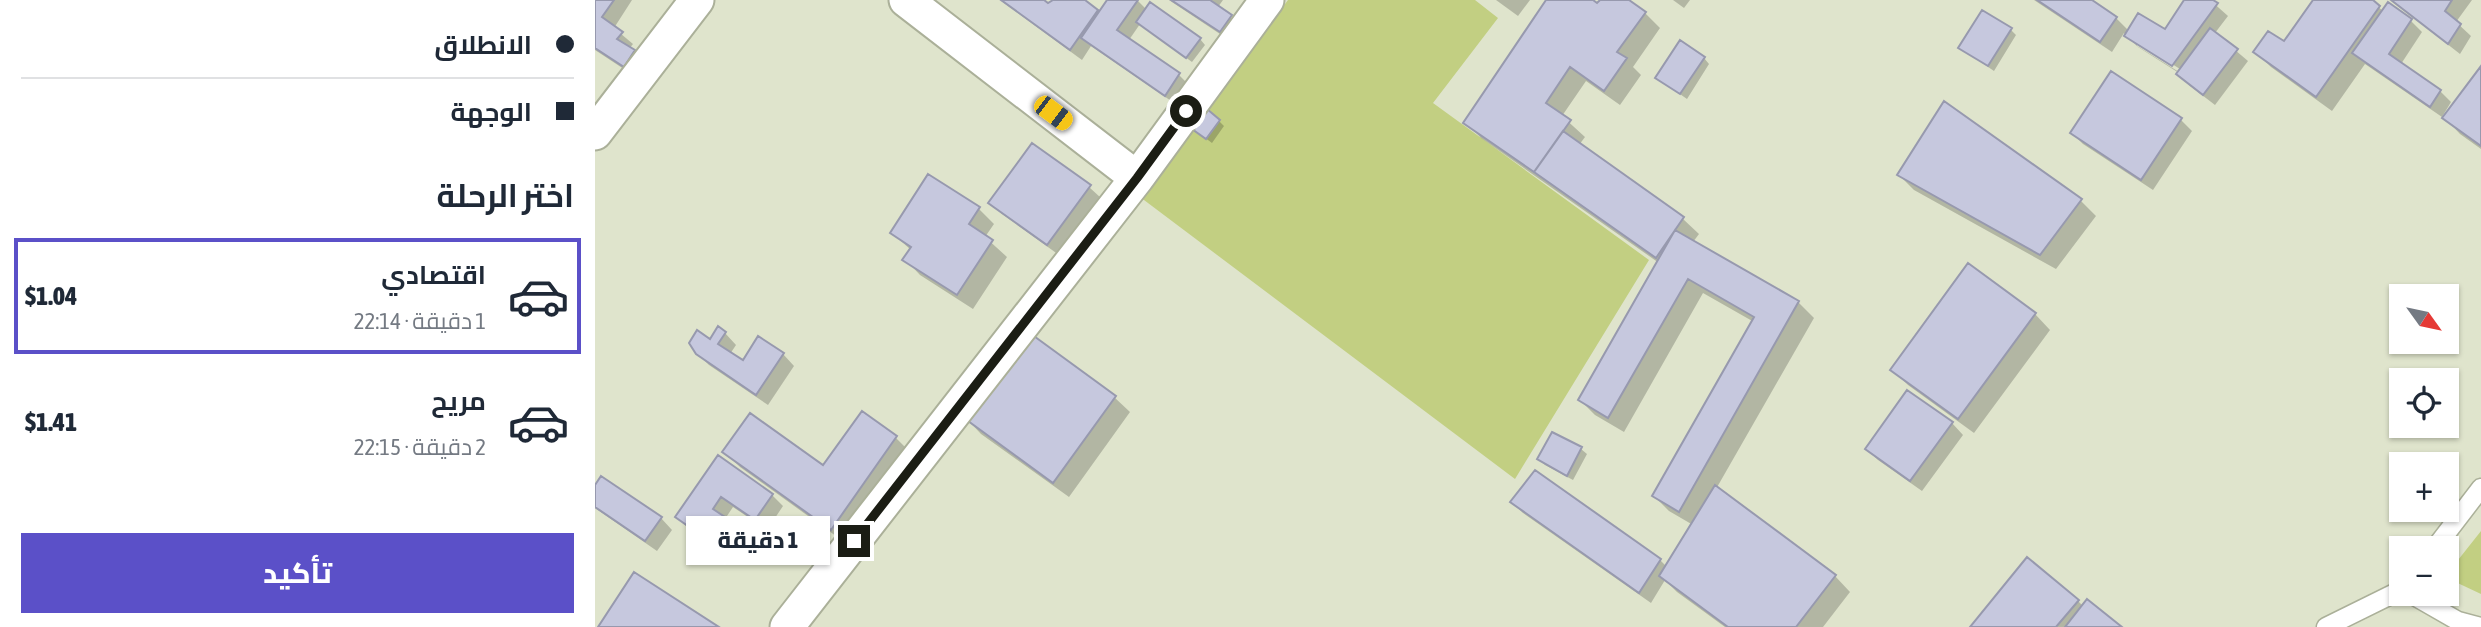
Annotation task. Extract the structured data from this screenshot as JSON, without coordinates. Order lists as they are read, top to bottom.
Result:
{
  "north": "bottom right",
  "page": {
    "banner": ["الانطلاق", "الوجهة"],
    "heading": "اختر الرحلة",
    "list": [
      {
        "name": "اقتصادي",
        "note": "1 دقيقة · 22:14",
        "value": "$1.04"
      },
      {
        "name": "مريح",
        "note": "2 دقيقة · 22:15",
        "value": "$1.41"
      }
    ],
    "map_buttons": ["+", "−"],
    "bubble": "1 دقيقة",
    "buttons": "تأكيد"
  }
}
